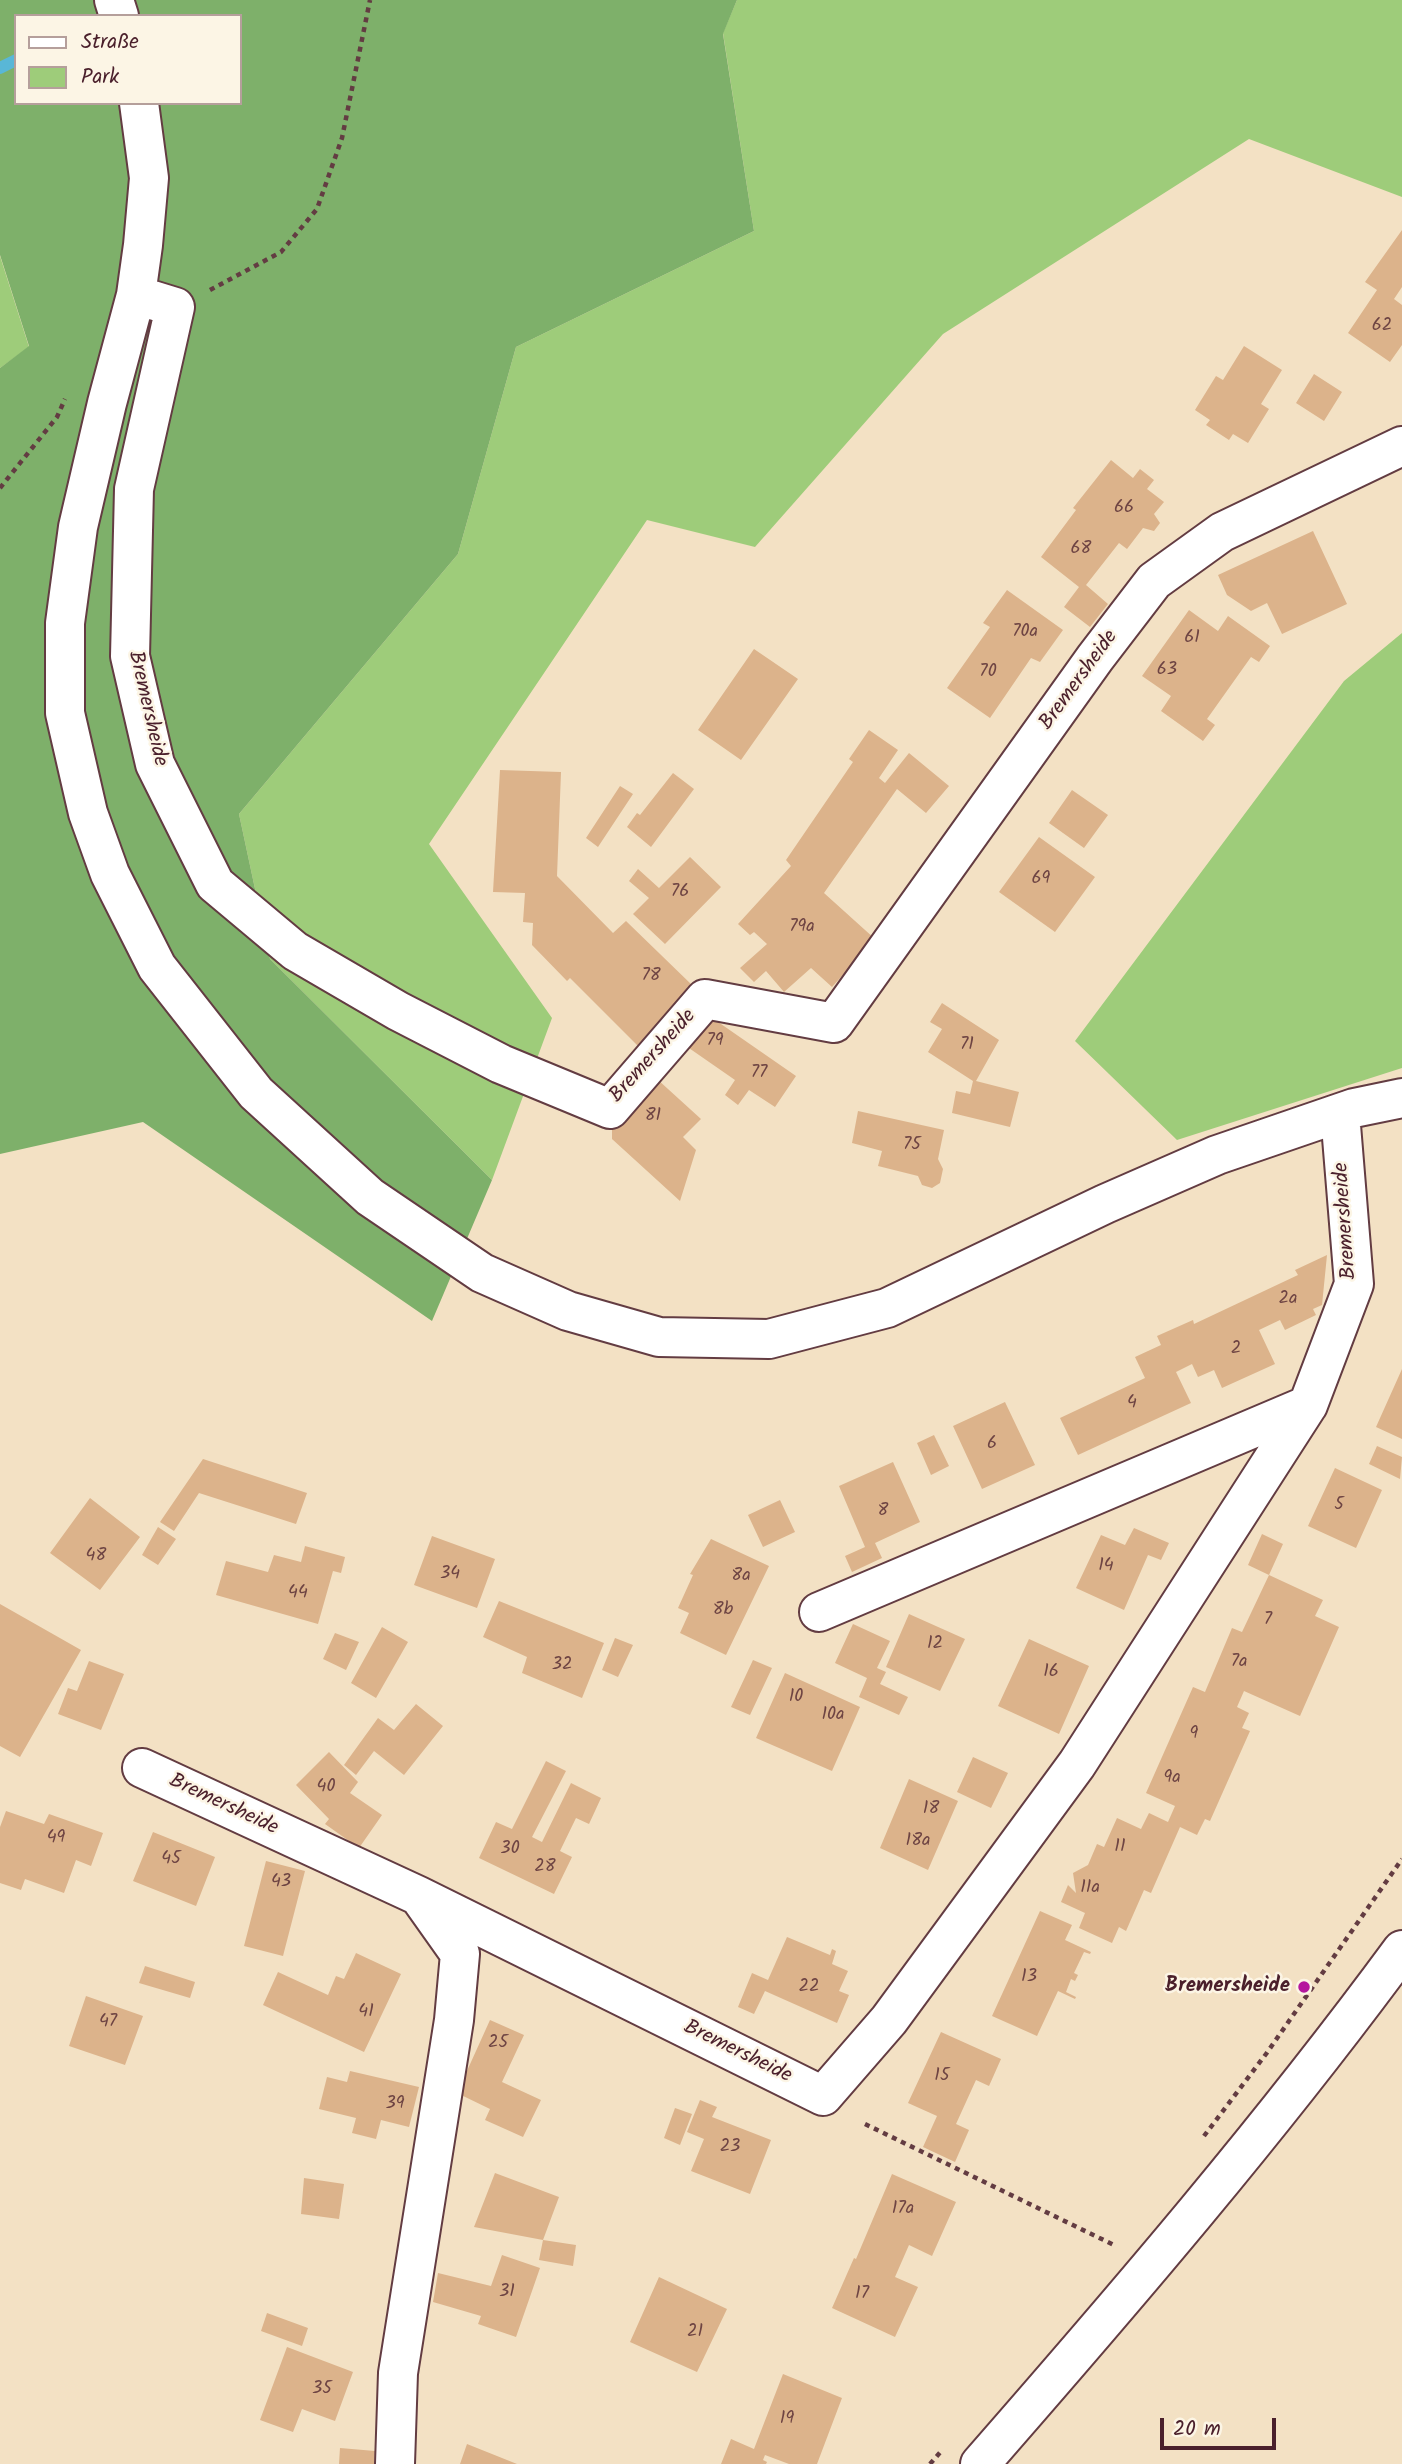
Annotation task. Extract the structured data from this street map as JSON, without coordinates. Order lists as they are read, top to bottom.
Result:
{
  "streets": {
    "street": ["Bremersheide"]
  },
  "places": ["Bremersheide"],
  "house_numbers": [
    "62",
    "66",
    "68",
    "70a",
    "61",
    "63",
    "70",
    "69",
    "76",
    "79a",
    "78",
    "79",
    "71",
    "77",
    "81",
    "75",
    "2a",
    "2",
    "4",
    "6",
    "5",
    "8",
    "48",
    "14",
    "34",
    "8a",
    "44",
    "8b",
    "7",
    "12",
    "7a",
    "32",
    "16",
    "10",
    "10a",
    "9",
    "9a",
    "40",
    "18",
    "49",
    "18a",
    "11",
    "30",
    "45",
    "28",
    "43",
    "11a",
    "13",
    "22",
    "41",
    "47",
    "25",
    "15",
    "39",
    "23",
    "17a",
    "31",
    "17",
    "21",
    "35",
    "19"
  ],
  "legend": ["Straße", "Park"],
  "scale_bar": "20 m"
}
